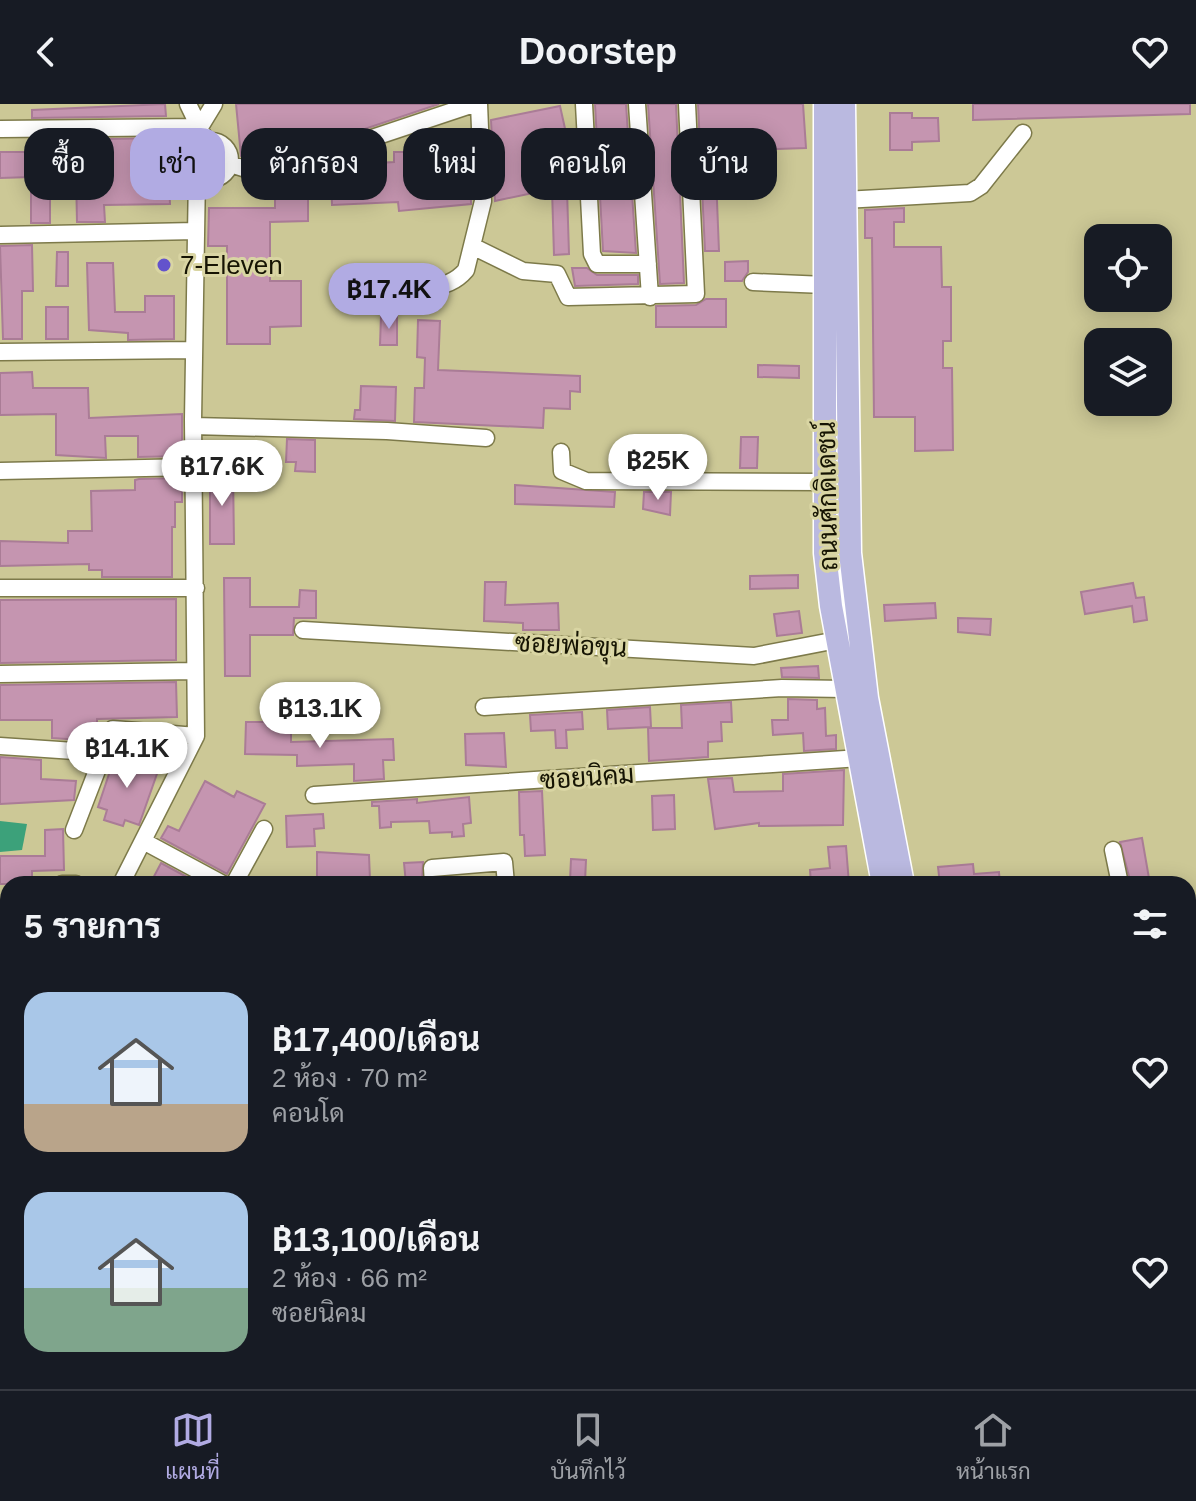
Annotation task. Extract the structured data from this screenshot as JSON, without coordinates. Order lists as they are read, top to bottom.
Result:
{
  "streets": {
    "main road": ["ถนนศักดิเดชน์"],
    "street": ["ซอยพ่อขุน", "ซอยนิคม"]
  },
  "crossings": [
    ["ถนนศักดิเดชน์", "ซอยพ่อขุน"],
    ["ถนนศักดิเดชน์", "ซอยนิคม"]
  ],
  "places": ["7-Eleven"],
  "page": {
    "header": "Doorstep",
    "chip": [
      "ซื้อ",
      "เช่า",
      "ตัวกรอง",
      "ใหม่",
      "คอนโด",
      "บ้าน"
    ],
    "price": [
      "฿17.4K",
      "฿25K",
      "฿17.6K",
      "฿13.1K",
      "฿14.1K"
    ],
    "heading": "5 รายการ",
    "list": [
      {
        "name": "฿17,400/เดือน",
        "note": "2 ห้อง · 70 m² · คอนโด"
      },
      {
        "name": "฿13,100/เดือน",
        "note": "2 ห้อง · 66 m² · ซอยนิคม"
      }
    ],
    "tabs": ["แผนที่", "บันทึกไว้", "หน้าแรก"]
  }
}
